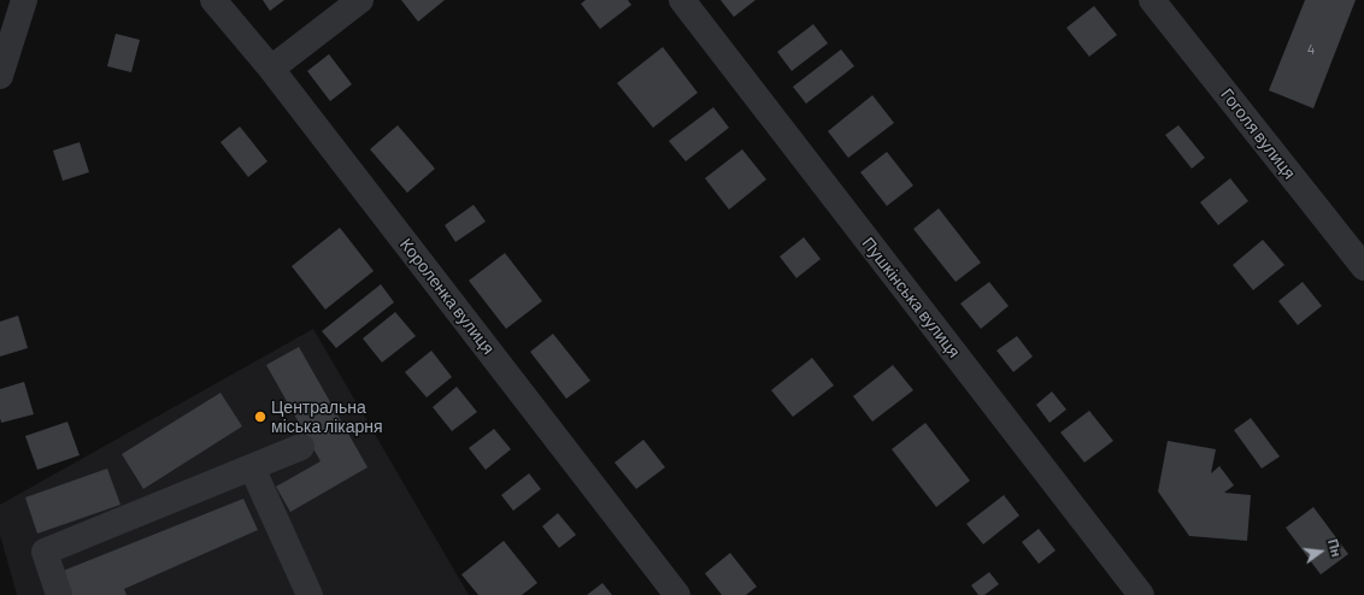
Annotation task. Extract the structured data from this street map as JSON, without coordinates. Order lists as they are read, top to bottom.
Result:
{
  "streets": {
    "street": ["Гоголя вулиця", "Короленка вулиця", "Пушкінська вулиця"]
  },
  "places": ["Центральна міська лікарня"],
  "house_numbers": ["4"],
  "north": "right"
}
